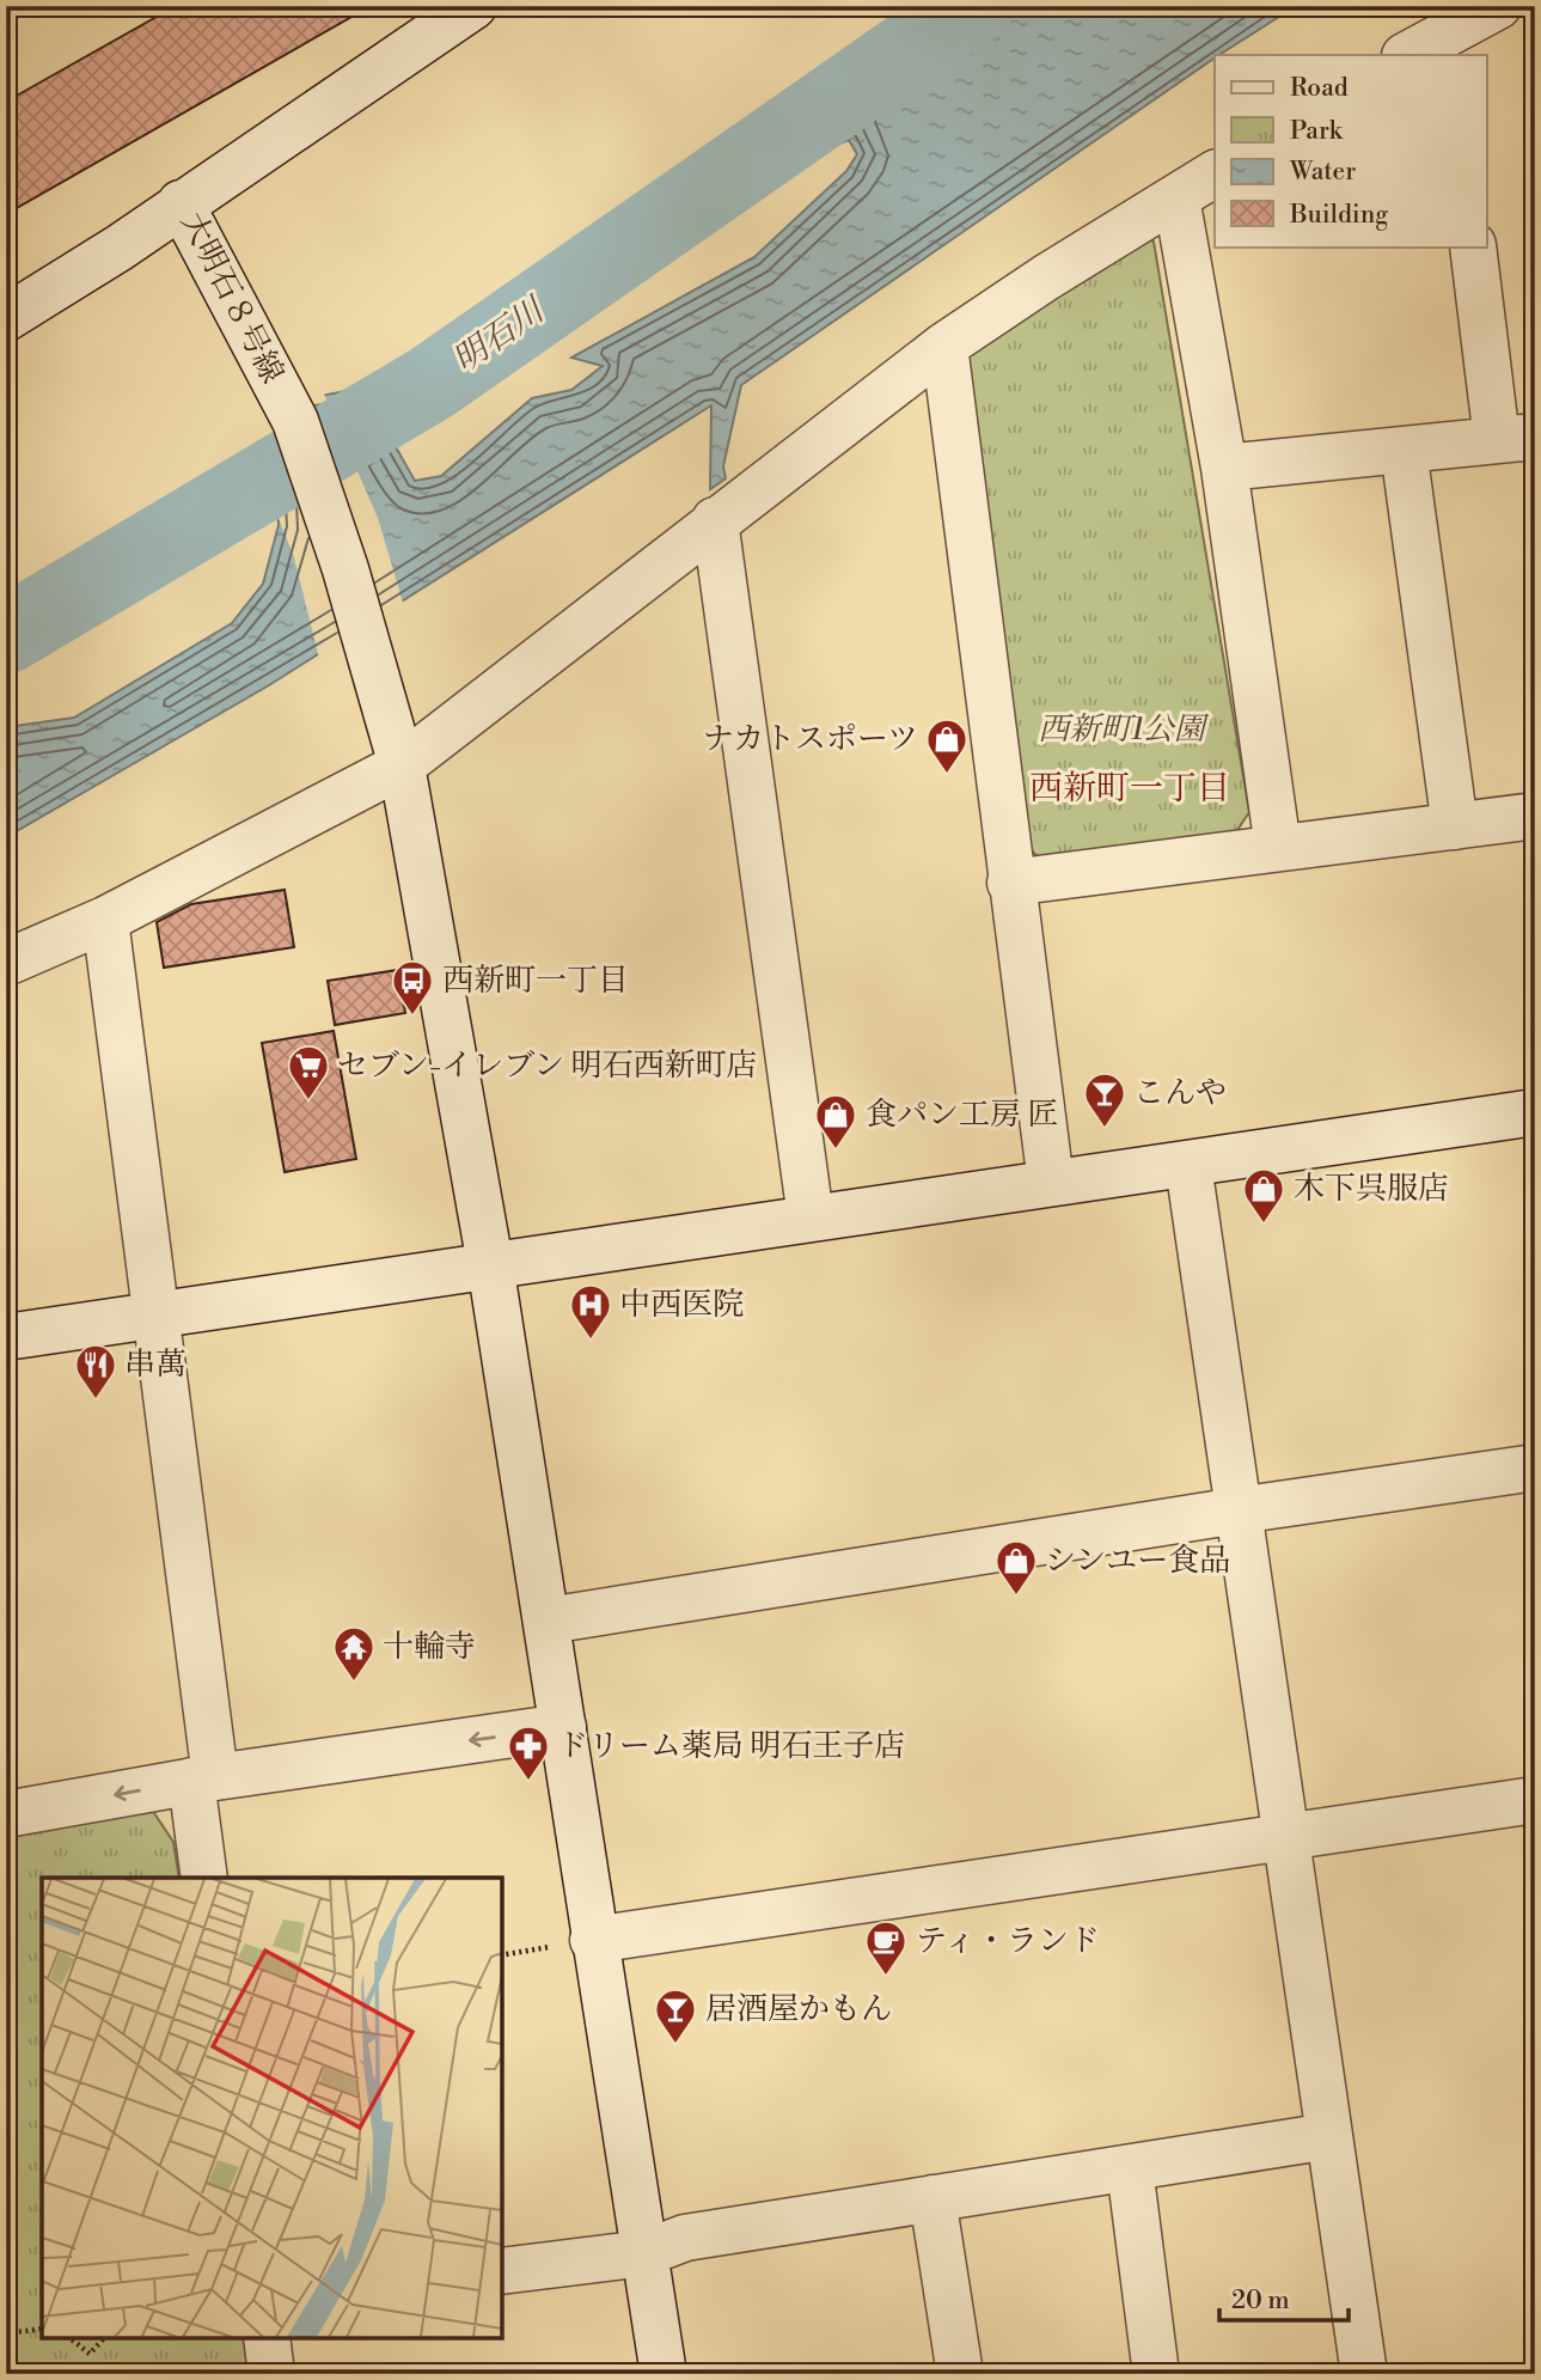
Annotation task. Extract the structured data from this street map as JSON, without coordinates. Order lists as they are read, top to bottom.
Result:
{
  "streets": {
    "street": ["大明石８号線"]
  },
  "districts": ["西新町一丁目"],
  "water": ["明石川"],
  "parks": ["西新町1公園"],
  "places": {
    "shop": [
      "ナカトスポーツ",
      "食パン工房 匠",
      "木下呉服店",
      "シンユー食品"
    ],
    "bus stop": ["西新町一丁目"],
    "supermarket": ["セブン-イレブン 明石西新町店"],
    "bar": ["こんや", "居酒屋かもん"],
    "hospital": ["中西医院"],
    "restaurant": ["串萬"],
    "temple": ["十輪寺"],
    "pharmacy": ["ドリーム薬局 明石王子店"],
    "cafe": ["ティ・ランド"]
  },
  "legend": [
    "Road",
    "Park",
    "Water",
    "Building"
  ],
  "scale_bar": "20 m"
}
